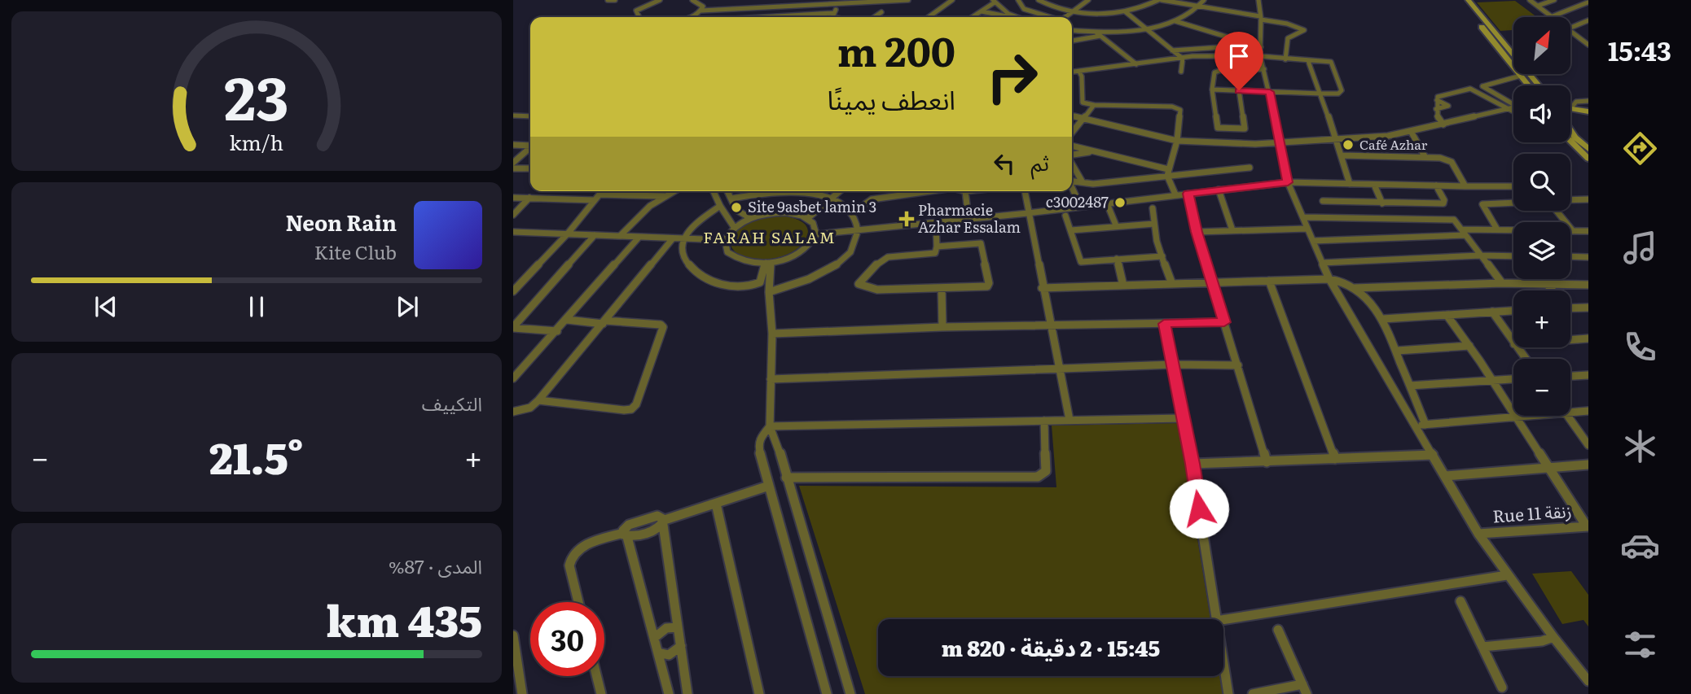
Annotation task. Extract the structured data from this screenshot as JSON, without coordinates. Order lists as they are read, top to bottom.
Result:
{
  "streets": {
    "street": ["Rue 11 زنقة"]
  },
  "districts": ["FARAH SALAM"],
  "places": {
    "other": ["Café Azhar", "c3002487", "Site 9asbet lamin 3"],
    "health": ["Pharmacie Azhar Essalam"]
  },
  "north": "top right",
  "page": {
    "tabs": "15:43",
    "map_buttons": ["+", "−"],
    "turn": ["200 m", "انعطف يمينًا"],
    "then": "ثم",
    "song": ["Neon Rain", "Kite Club"],
    "tile": [
      "التكييف",
      ["المدى · 87%", "435 km"]
    ],
    "heat": ["−", "21.5°", "+"],
    "limit": "30",
    "trip": "15:45 · 2 دقيقة · 820 m",
    "gauge": ["23", "km/h"]
  }
}
